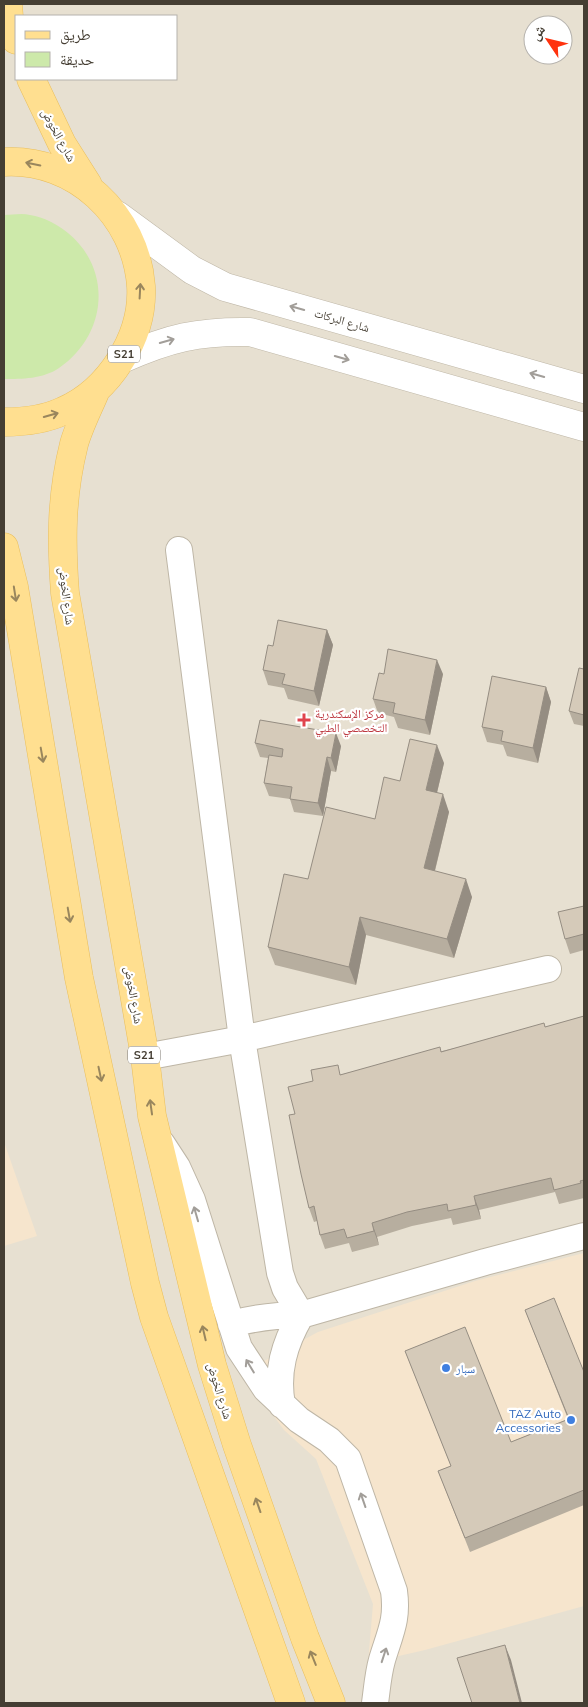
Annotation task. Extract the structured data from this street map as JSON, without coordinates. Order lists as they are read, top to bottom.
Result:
{
  "streets": {
    "main road": ["شارع الخوض", "S21"],
    "street": ["شارع البركات"]
  },
  "crossings": [
    ["شارع الخوض", "S21"],
    ["شارع البركات", "S21"]
  ],
  "places": {
    "health": ["مركز الإسكندرية التخصصي الطبي"],
    "other": ["سبار", "TAZ Auto Accessories"]
  },
  "legend": ["طريق", "حديقة"],
  "north": "top left"
}
